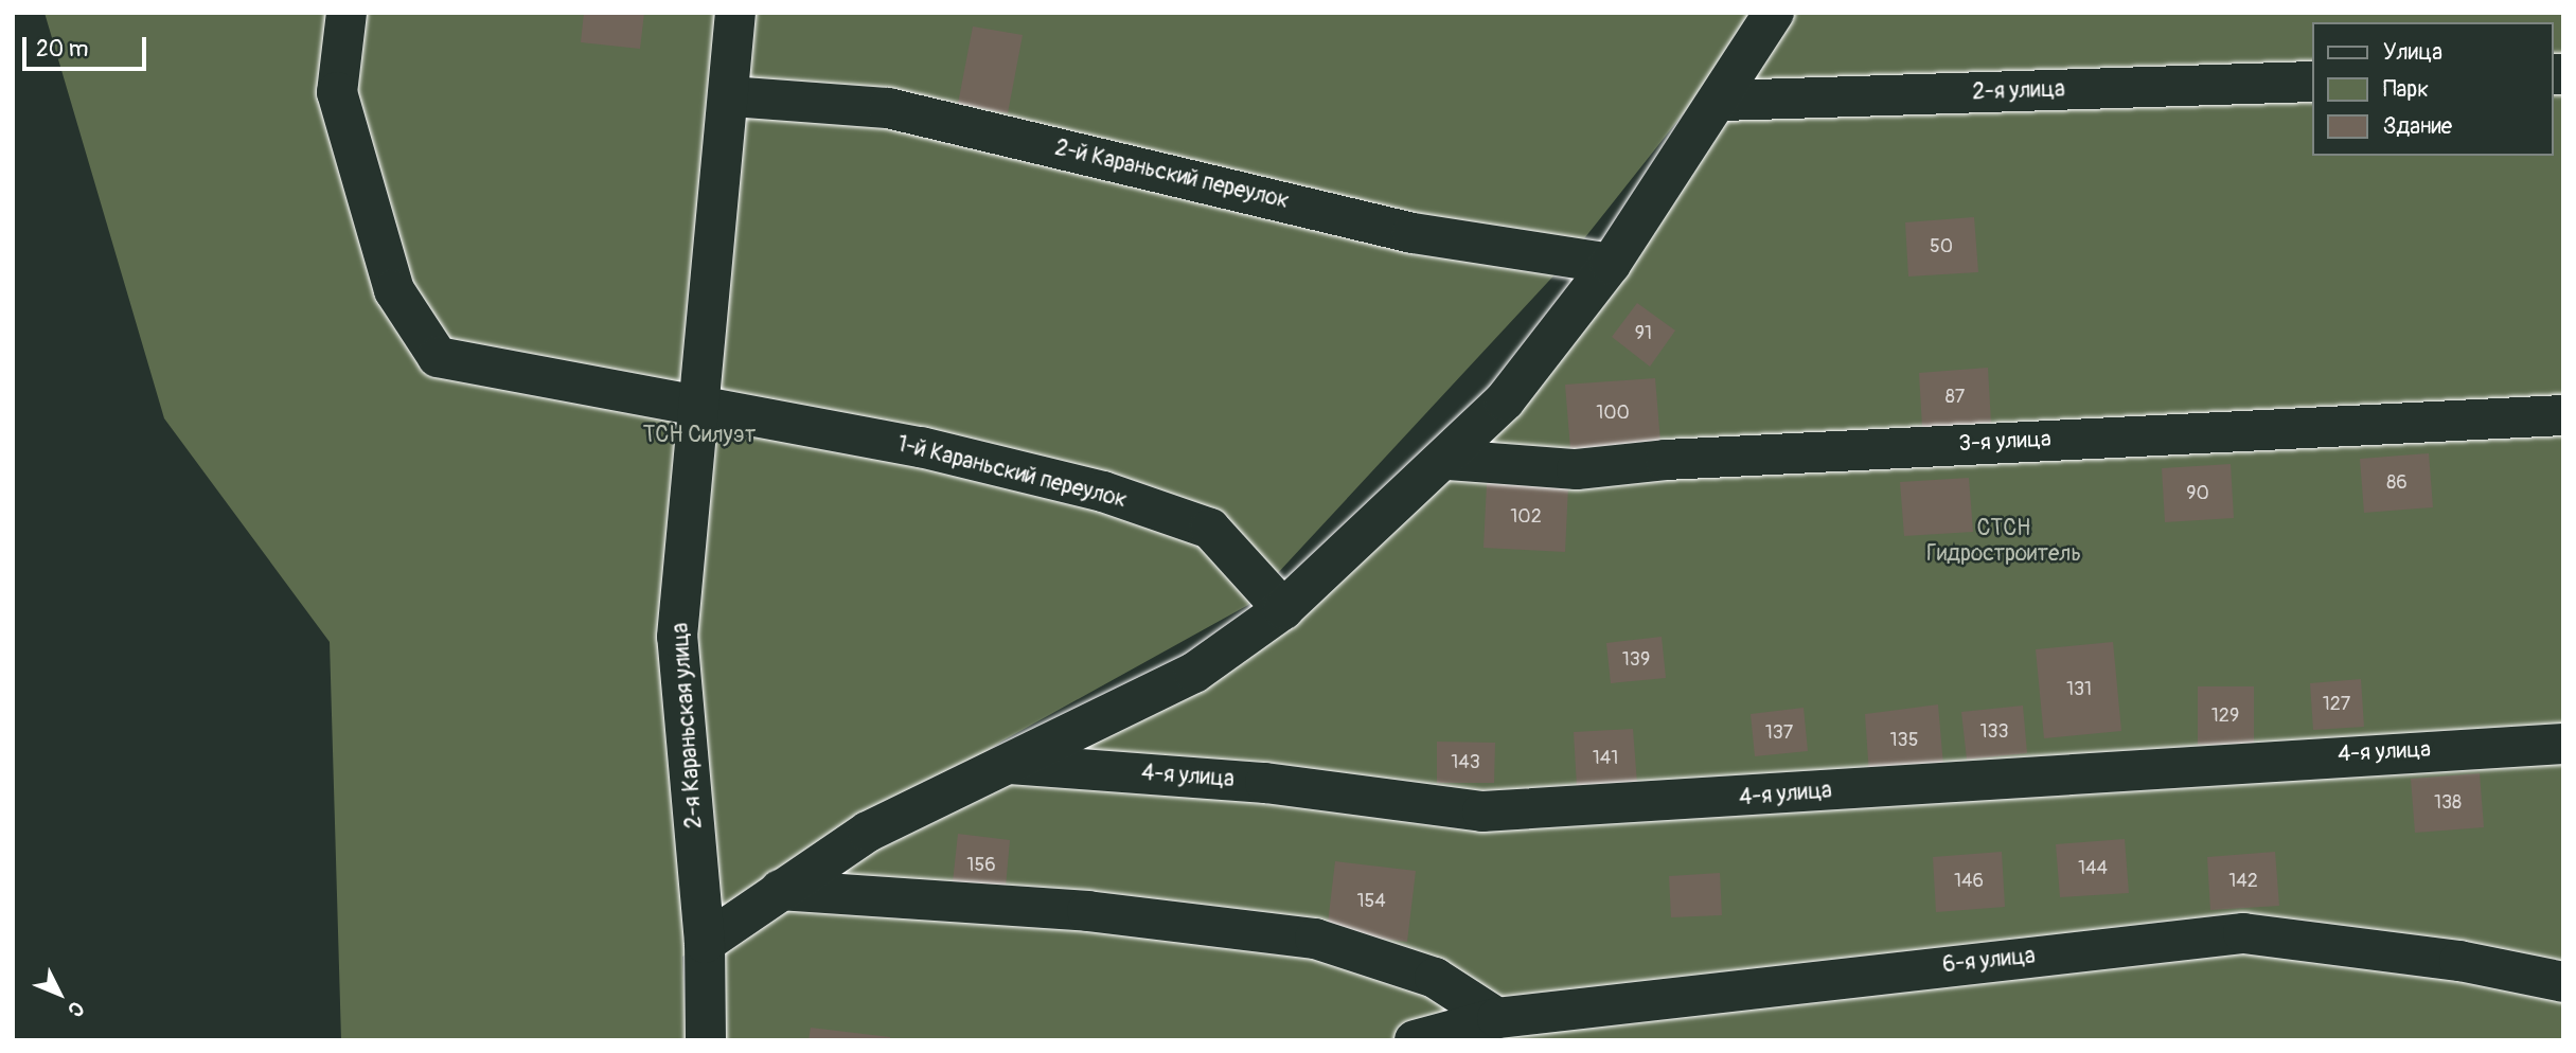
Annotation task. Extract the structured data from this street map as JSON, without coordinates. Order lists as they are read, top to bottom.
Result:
{
  "streets": {
    "lane": [
      "2-я улица",
      "2-й Караньский переулок",
      "3-я улица",
      "1-й Караньский переулок",
      "2-я Караньская улица",
      "4-я улица",
      "6-я улица"
    ]
  },
  "crossings": [
    ["2-й Караньский переулок", "2-я Караньская улица"],
    ["1-й Караньский переулок", "2-я Караньская улица"]
  ],
  "parks": ["ТСН Силуэт", "СТСН Гидростроитель"],
  "house_numbers": [
    "50",
    "91",
    "87",
    "100",
    "86",
    "90",
    "102",
    "139",
    "131",
    "127",
    "129",
    "133",
    "137",
    "135",
    "141",
    "143",
    "138",
    "156",
    "144",
    "146",
    "142",
    "154"
  ],
  "legend": ["Улица", "Парк", "Здание"],
  "scale_bar": "20 m",
  "north": "bottom right"
}
